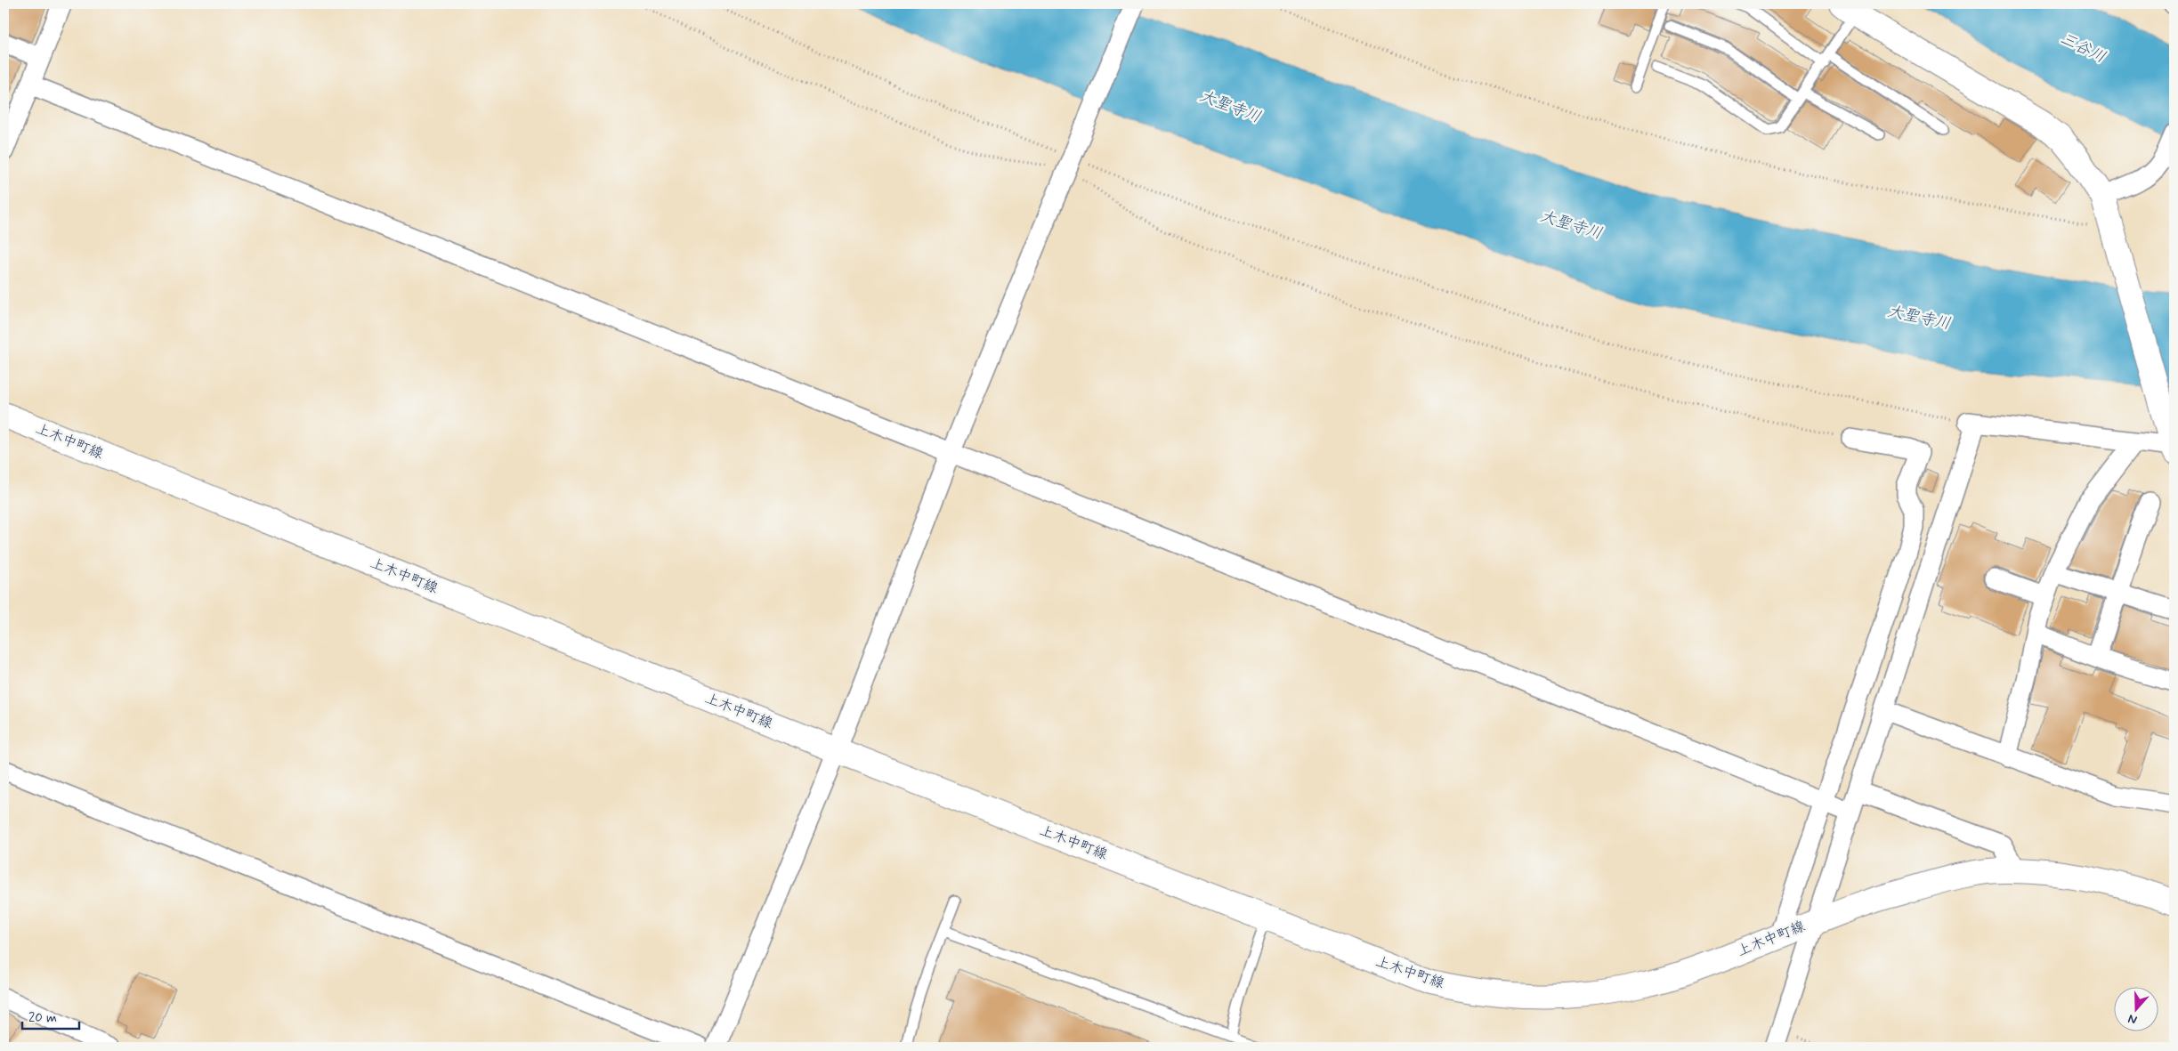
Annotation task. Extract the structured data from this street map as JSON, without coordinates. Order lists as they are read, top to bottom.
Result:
{
  "streets": {
    "main road": ["上木中町線"]
  },
  "water": ["三谷川", "大聖寺川"],
  "scale_bar": "20 m",
  "north": "bottom"
}
